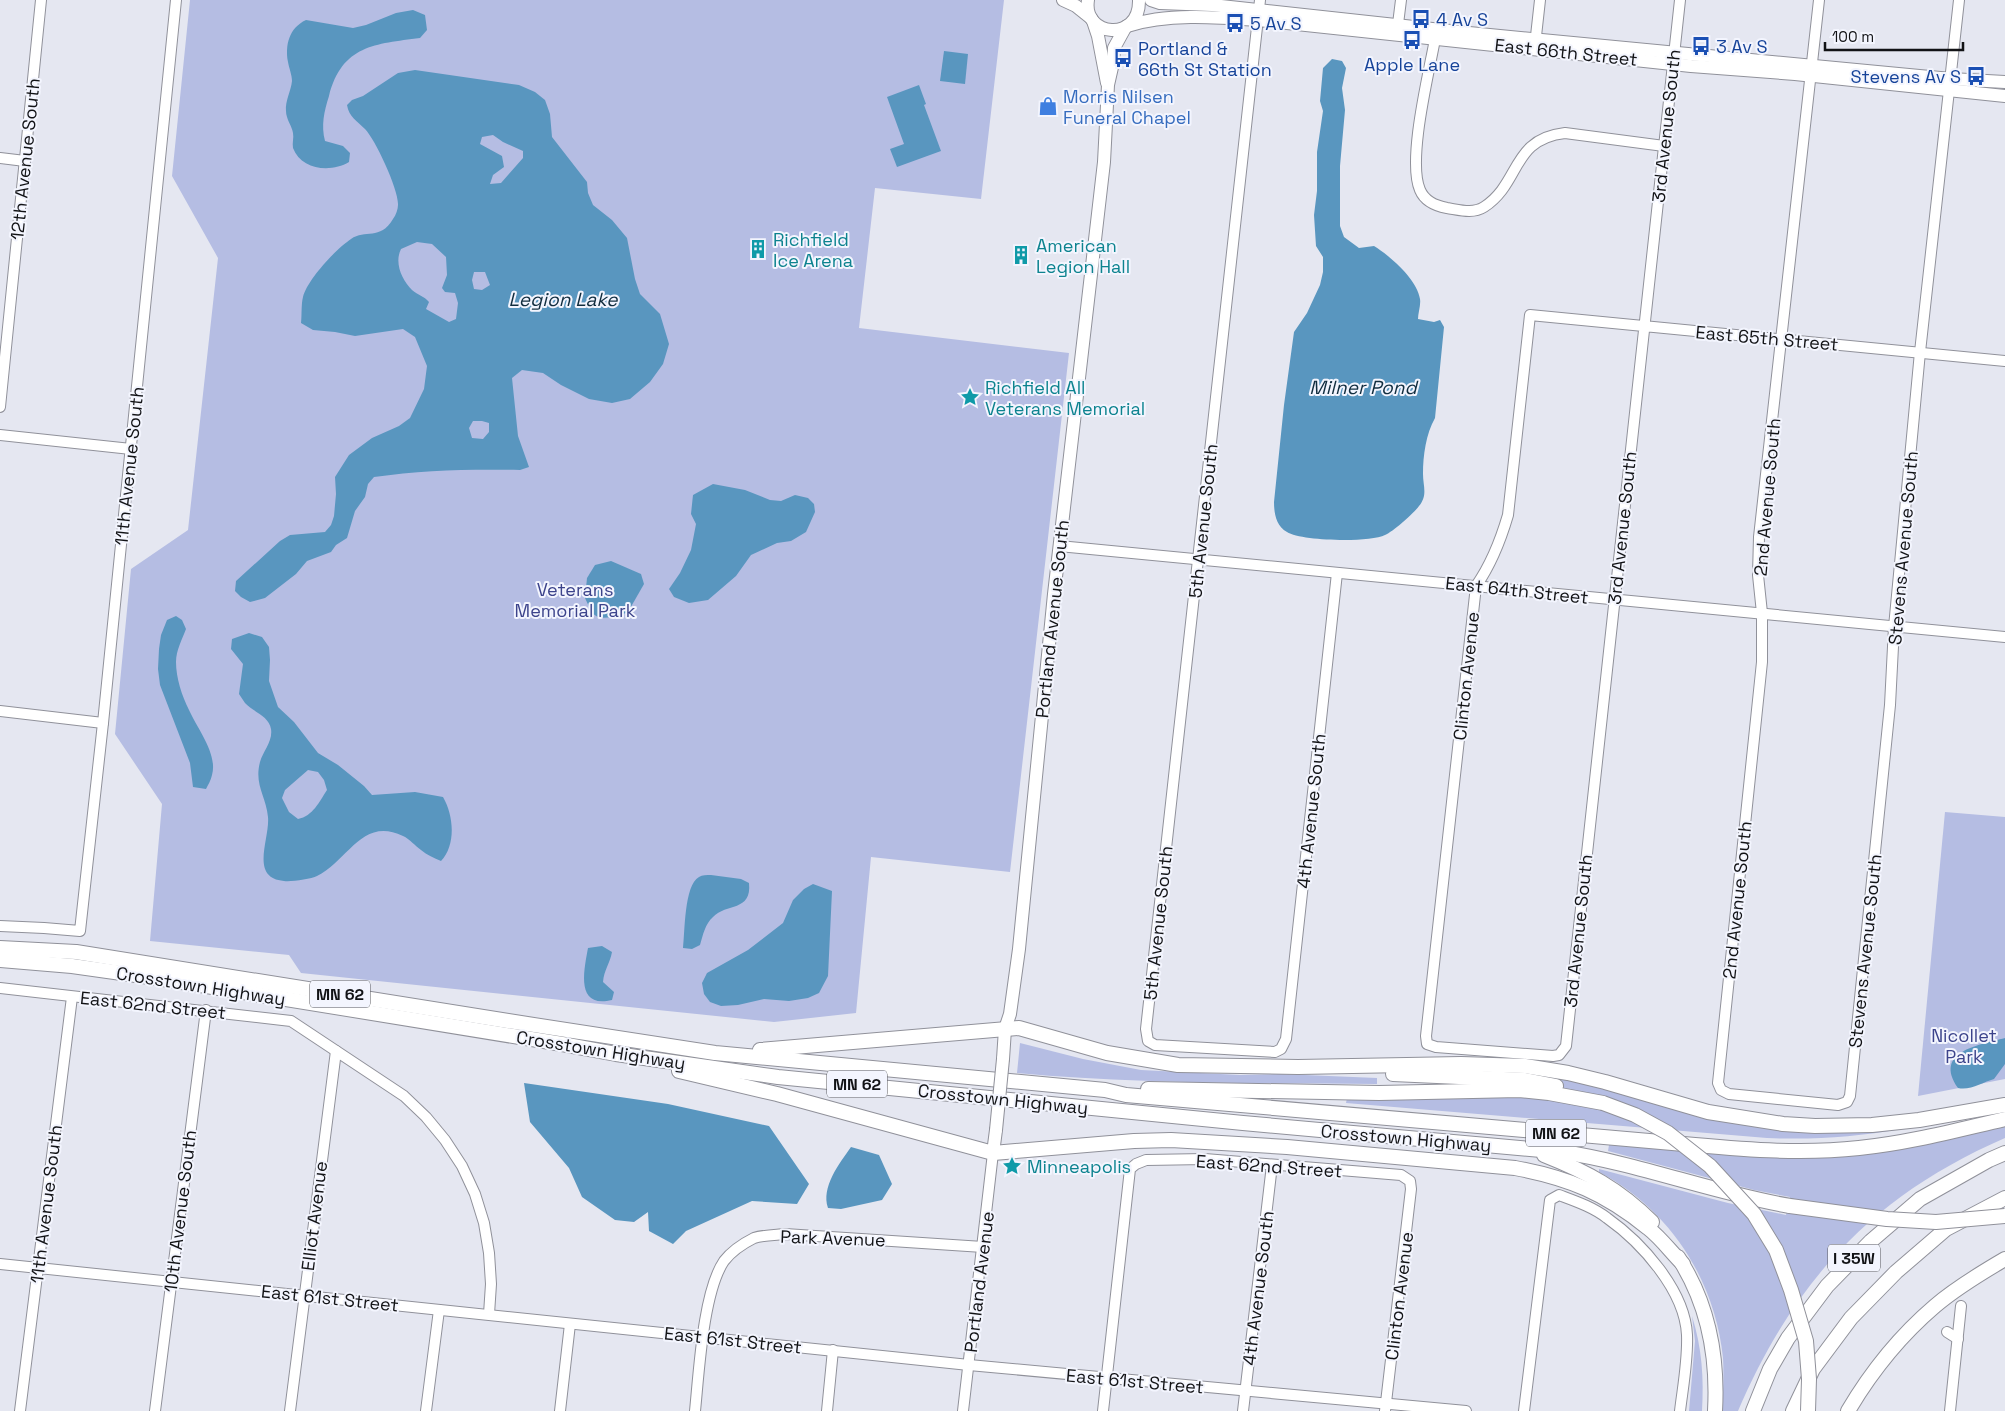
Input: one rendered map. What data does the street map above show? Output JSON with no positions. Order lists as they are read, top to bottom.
{
  "streets": {
    "highway": ["Crosstown Highway", "MN 62", "I 35W"],
    "main road": ["East 66th Street", "Portland Avenue South"],
    "street": [
      "3rd Avenue South",
      "12th Avenue South",
      "East 65th Street",
      "11th Avenue South",
      "2nd Avenue South",
      "5th Avenue South",
      "Stevens Avenue South",
      "East 64th Street",
      "Clinton Avenue",
      "4th Avenue South",
      "East 62nd Street",
      "10th Avenue South",
      "Elliot Avenue",
      "Park Avenue",
      "Portland Avenue",
      "East 61st Street"
    ]
  },
  "crossings": [
    ["East 66th Street", "3rd Avenue South"],
    ["East 66th Street", "2nd Avenue South"],
    ["East 66th Street", "5th Avenue South"],
    ["East 66th Street", "Stevens Avenue South"],
    ["East 66th Street", "Portland Avenue South"],
    ["3rd Avenue South", "East 65th Street"],
    ["3rd Avenue South", "East 64th Street"],
    ["3rd Avenue South", "Clinton Avenue"],
    ["East 65th Street", "2nd Avenue South"],
    ["East 65th Street", "Stevens Avenue South"],
    ["East 65th Street", "Clinton Avenue"],
    ["11th Avenue South", "East 62nd Street"],
    ["11th Avenue South", "East 61st Street"],
    ["2nd Avenue South", "Stevens Avenue South"],
    ["2nd Avenue South", "East 64th Street"],
    ["5th Avenue South", "East 64th Street"],
    ["5th Avenue South", "4th Avenue South"],
    ["Stevens Avenue South", "East 64th Street"],
    ["East 64th Street", "Portland Avenue South"],
    ["East 64th Street", "Clinton Avenue"],
    ["East 64th Street", "4th Avenue South"],
    ["Portland Avenue South", "Portland Avenue"],
    ["Clinton Avenue", "East 62nd Street"],
    ["Clinton Avenue", "East 61st Street"],
    ["4th Avenue South", "East 62nd Street"],
    ["4th Avenue South", "East 61st Street"],
    ["East 62nd Street", "10th Avenue South"],
    ["East 62nd Street", "Elliot Avenue"],
    ["East 62nd Street", "East 61st Street"],
    ["10th Avenue South", "East 61st Street"],
    ["Elliot Avenue", "East 61st Street"],
    ["Park Avenue", "Portland Avenue"],
    ["Park Avenue", "East 61st Street"],
    ["Portland Avenue", "East 61st Street"]
  ],
  "water": ["Legion Lake", "Milner Pond"],
  "parks": ["Veterans Memorial Park", "Nicollet Park"],
  "places": {
    "bus stop": [
      "4 Av S",
      "5 Av S",
      "Apple Lane",
      "3 Av S",
      "Portland & 66th St Station",
      "Stevens Av S"
    ],
    "shop": ["Morris Nilsen Funeral Chapel"],
    "building": ["Richfield Ice Arena", "American Legion Hall"],
    "place": ["Richfield All Veterans Memorial", "Minneapolis"]
  },
  "scale_bar": "100 m"
}
